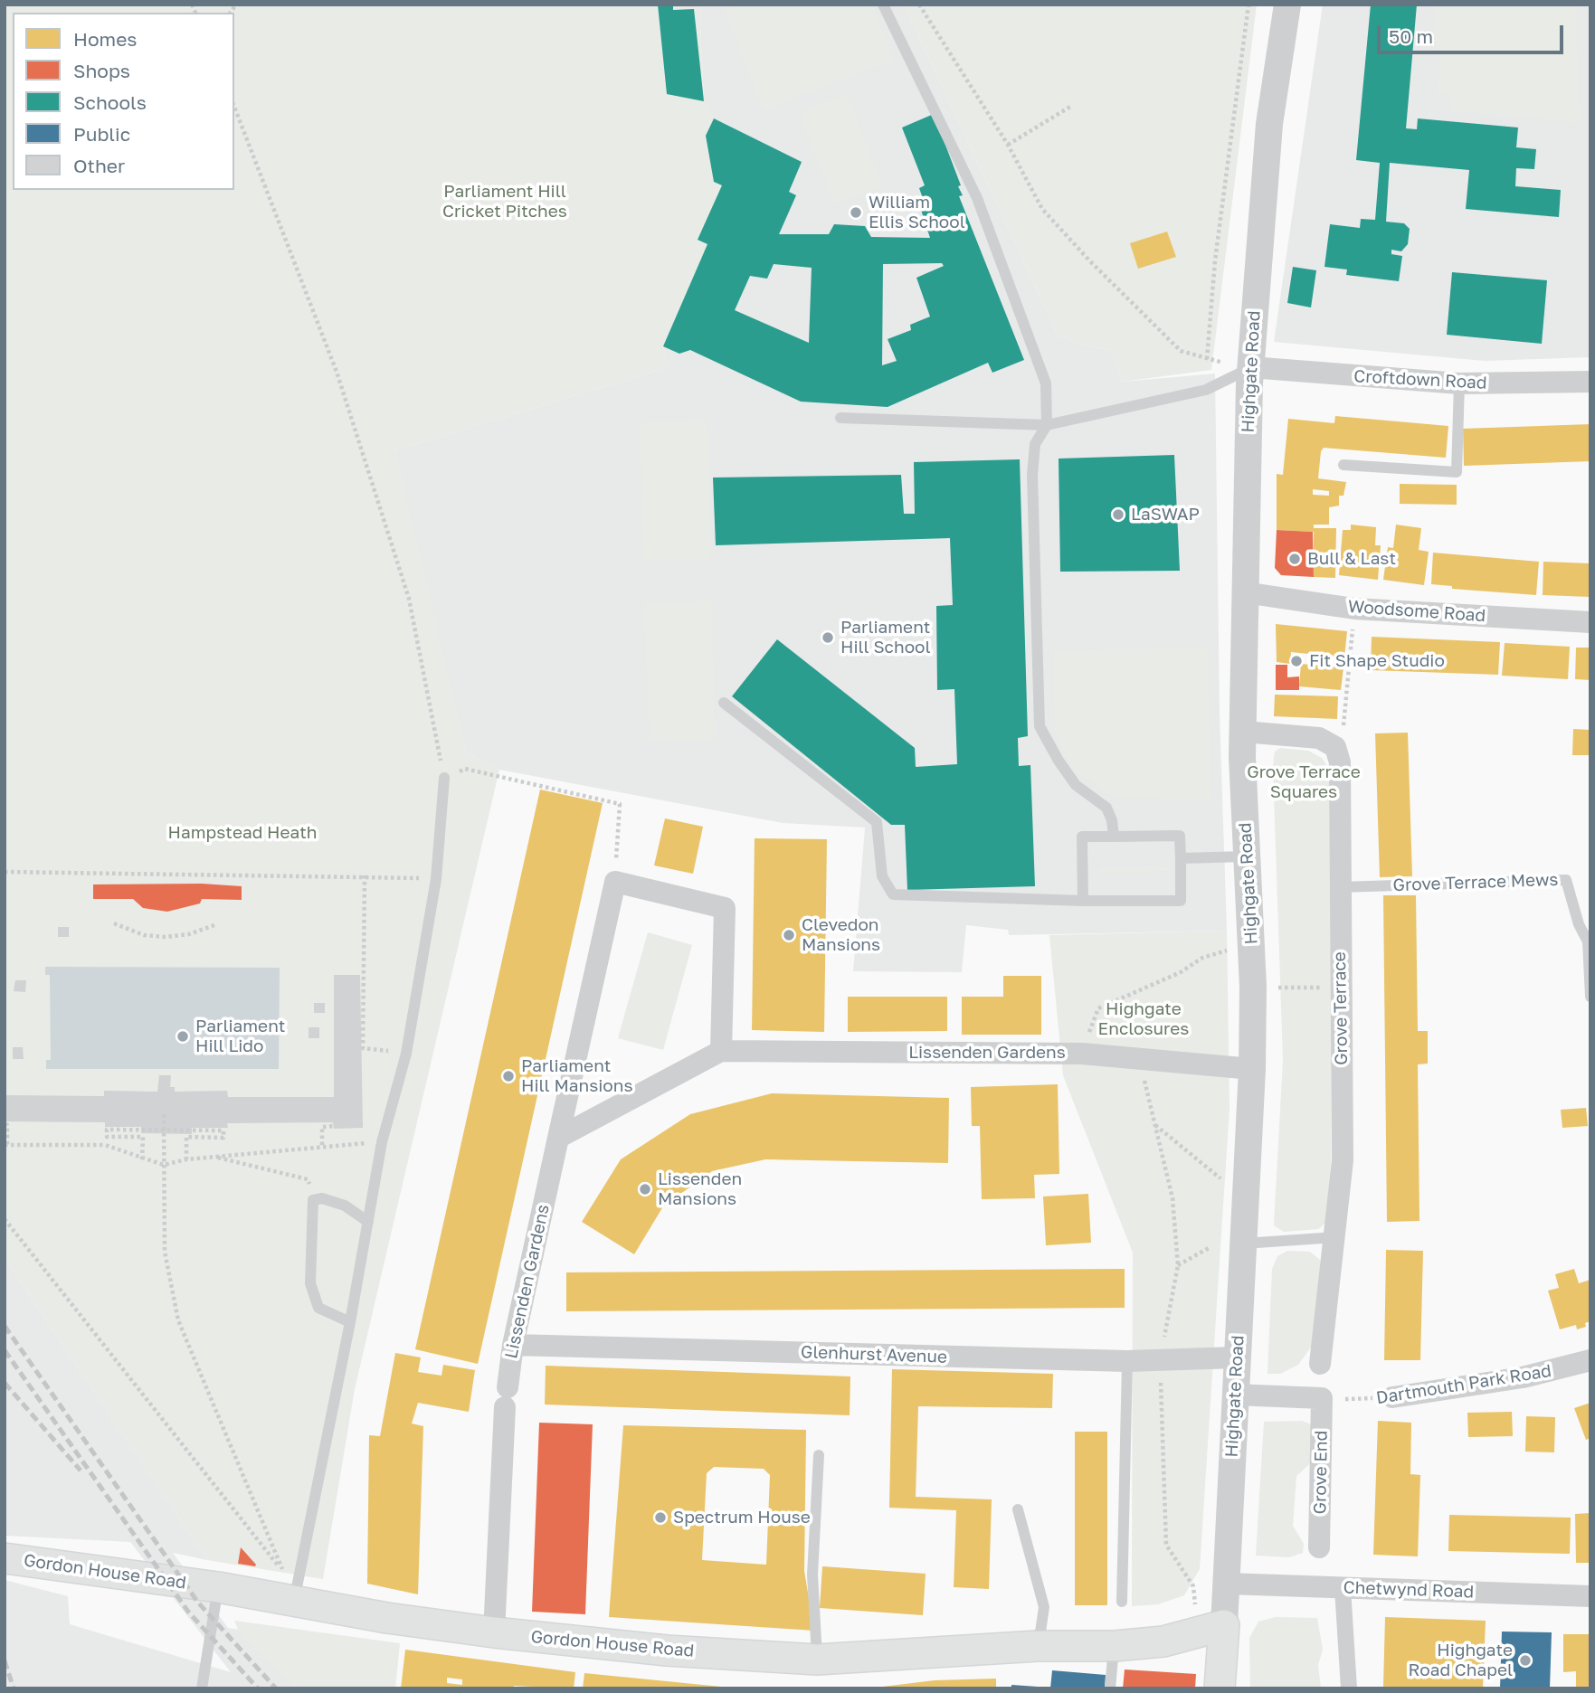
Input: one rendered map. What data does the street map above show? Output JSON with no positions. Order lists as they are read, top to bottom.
{
  "streets": {
    "main road": ["Highgate Road", "Gordon House Road"],
    "street": [
      "Croftdown Road",
      "Woodsome Road",
      "Grove Terrace",
      "Lissenden Gardens",
      "Glenhurst Avenue",
      "Dartmouth Park Road",
      "Grove End",
      "Chetwynd Road"
    ],
    "lane": ["Grove Terrace Mews"]
  },
  "crossings": [
    ["Highgate Road", "Croftdown Road"],
    ["Highgate Road", "Woodsome Road"],
    ["Highgate Road", "Lissenden Gardens"],
    ["Highgate Road", "Glenhurst Avenue"],
    ["Highgate Road", "Gordon House Road"],
    ["Highgate Road", "Chetwynd Road"],
    ["Grove Terrace Mews", "Grove Terrace"],
    ["Lissenden Gardens", "Glenhurst Avenue"],
    ["Lissenden Gardens", "Gordon House Road"],
    ["Dartmouth Park Road", "Grove End"]
  ],
  "parks": [
    "Parliament Hill Cricket Pitches",
    "Grove Terrace Squares",
    "Hampstead Heath",
    "Highgate Enclosures"
  ],
  "places": [
    "William Ellis School",
    "LaSWAP",
    "Bull & Last",
    "Parliament Hill School",
    "Fit Shape Studio",
    "Clevedon Mansions",
    "Parliament Hill Lido",
    "Parliament Hill Mansions",
    "Lissenden Mansions",
    "Spectrum House",
    "Highgate Road Chapel"
  ],
  "legend": [
    "Homes",
    "Shops",
    "Schools",
    "Public",
    "Other"
  ],
  "scale_bar": "50 m"
}
